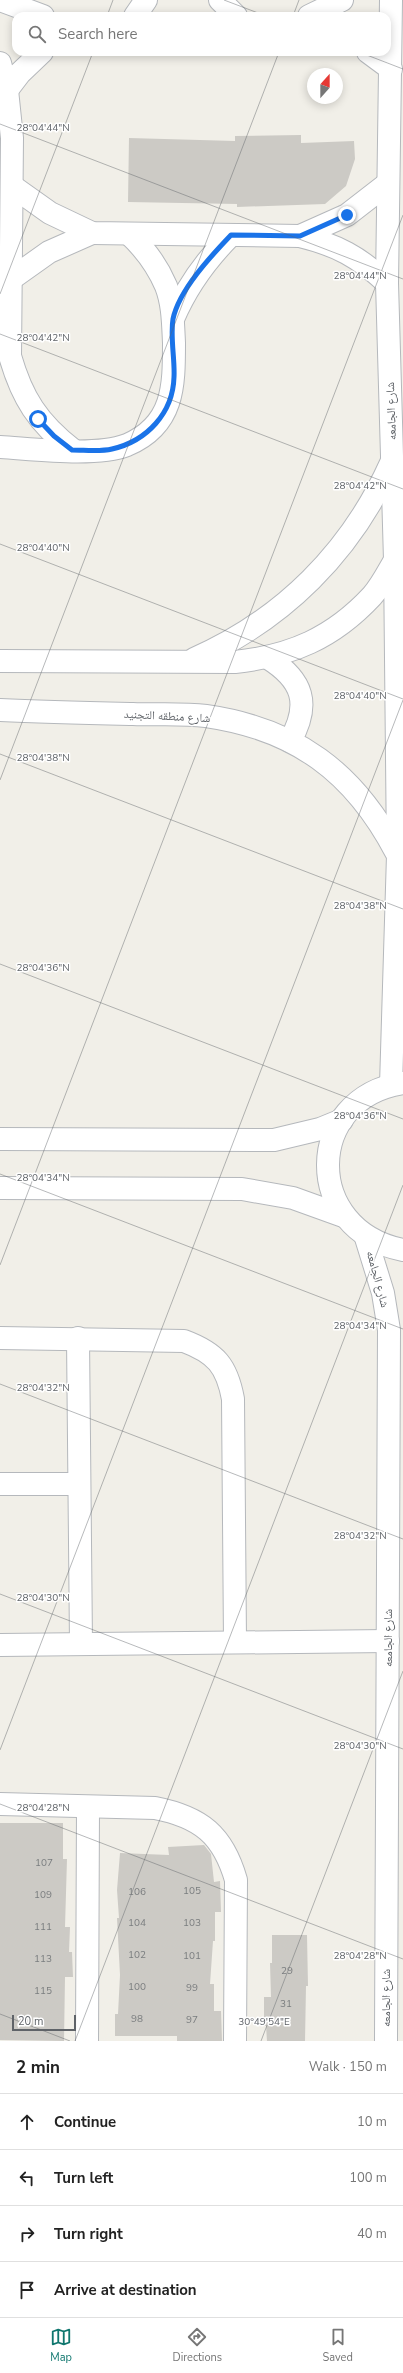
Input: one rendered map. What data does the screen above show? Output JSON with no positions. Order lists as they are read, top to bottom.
{
  "streets": {
    "street": ["شارع الجامعه", "شارع منطقه التجنيد"]
  },
  "crossings": [
    ["شارع الجامعه", "شارع منطقه التجنيد"]
  ],
  "house_numbers": [
    "107",
    "105",
    "106",
    "109",
    "104",
    "103",
    "111",
    "102",
    "101",
    "113",
    "29",
    "100",
    "99",
    "115",
    "31",
    "98",
    "97"
  ],
  "scale_bar": "20 m",
  "north": "top",
  "page": {
    "search": "Search here",
    "scale": "20 m",
    "heading": ["2 min", "Walk · 150 m"],
    "list": [
      ["Continue", "10 m"],
      ["Turn left", "100 m"],
      ["Turn right", "40 m"],
      "Arrive at destination"
    ],
    "nav": ["Map", "Directions", "Saved"]
  },
  "coordinates": [
    "28°04'44\"N",
    "28°04'42\"N",
    "28°04'40\"N",
    "28°04'38\"N",
    "28°04'36\"N",
    "28°04'34\"N",
    "28°04'32\"N",
    "28°04'30\"N",
    "28°04'28\"N",
    "30°49'54\"E"
  ]
}
